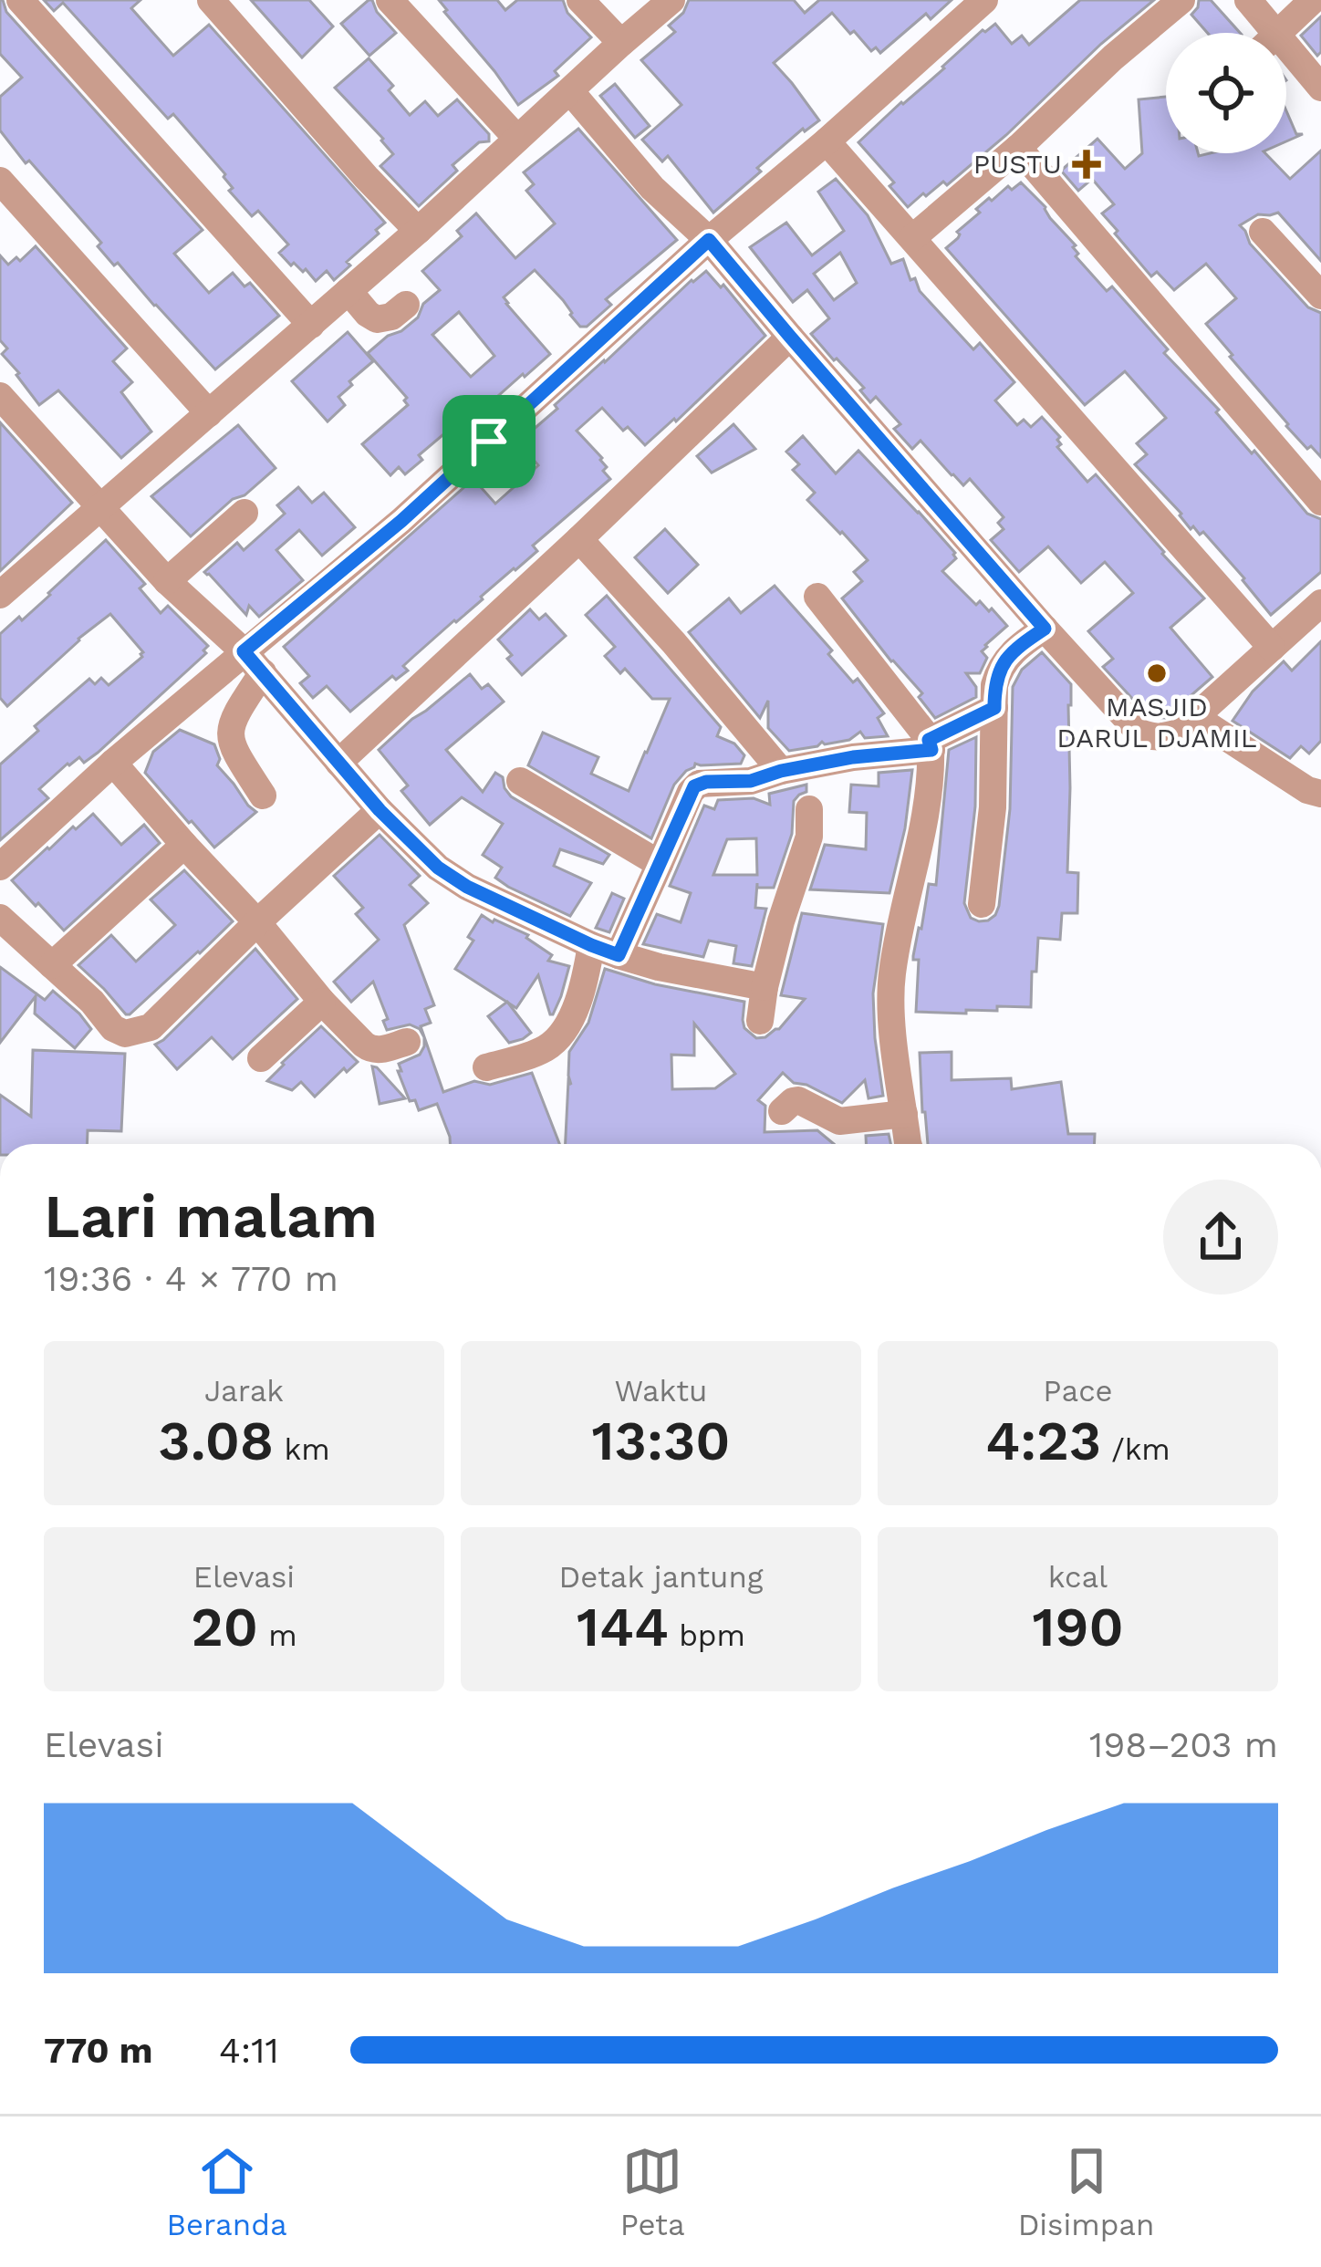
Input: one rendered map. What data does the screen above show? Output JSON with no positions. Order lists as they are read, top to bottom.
{
  "places": {
    "health": ["PUSTU"],
    "other": ["MASJID DARUL DJAMIL"]
  },
  "page": {
    "heading": ["Lari malam", "19:36 · 4 × 770 m"],
    "stats": [
      ["Jarak", "3.08 km"],
      ["Waktu", "13:30"],
      ["Pace", "4:23 /km"],
      ["Elevasi", "20 m"],
      ["Detak jantung", "144 bpm"],
      ["kcal", "190"]
    ],
    "chart": ["Elevasi", "198–203 m"],
    "list": [
      {
        "name": "770 m",
        "note": "4:11"
      }
    ],
    "tabs": ["Beranda", "Peta", "Disimpan"]
  }
}
